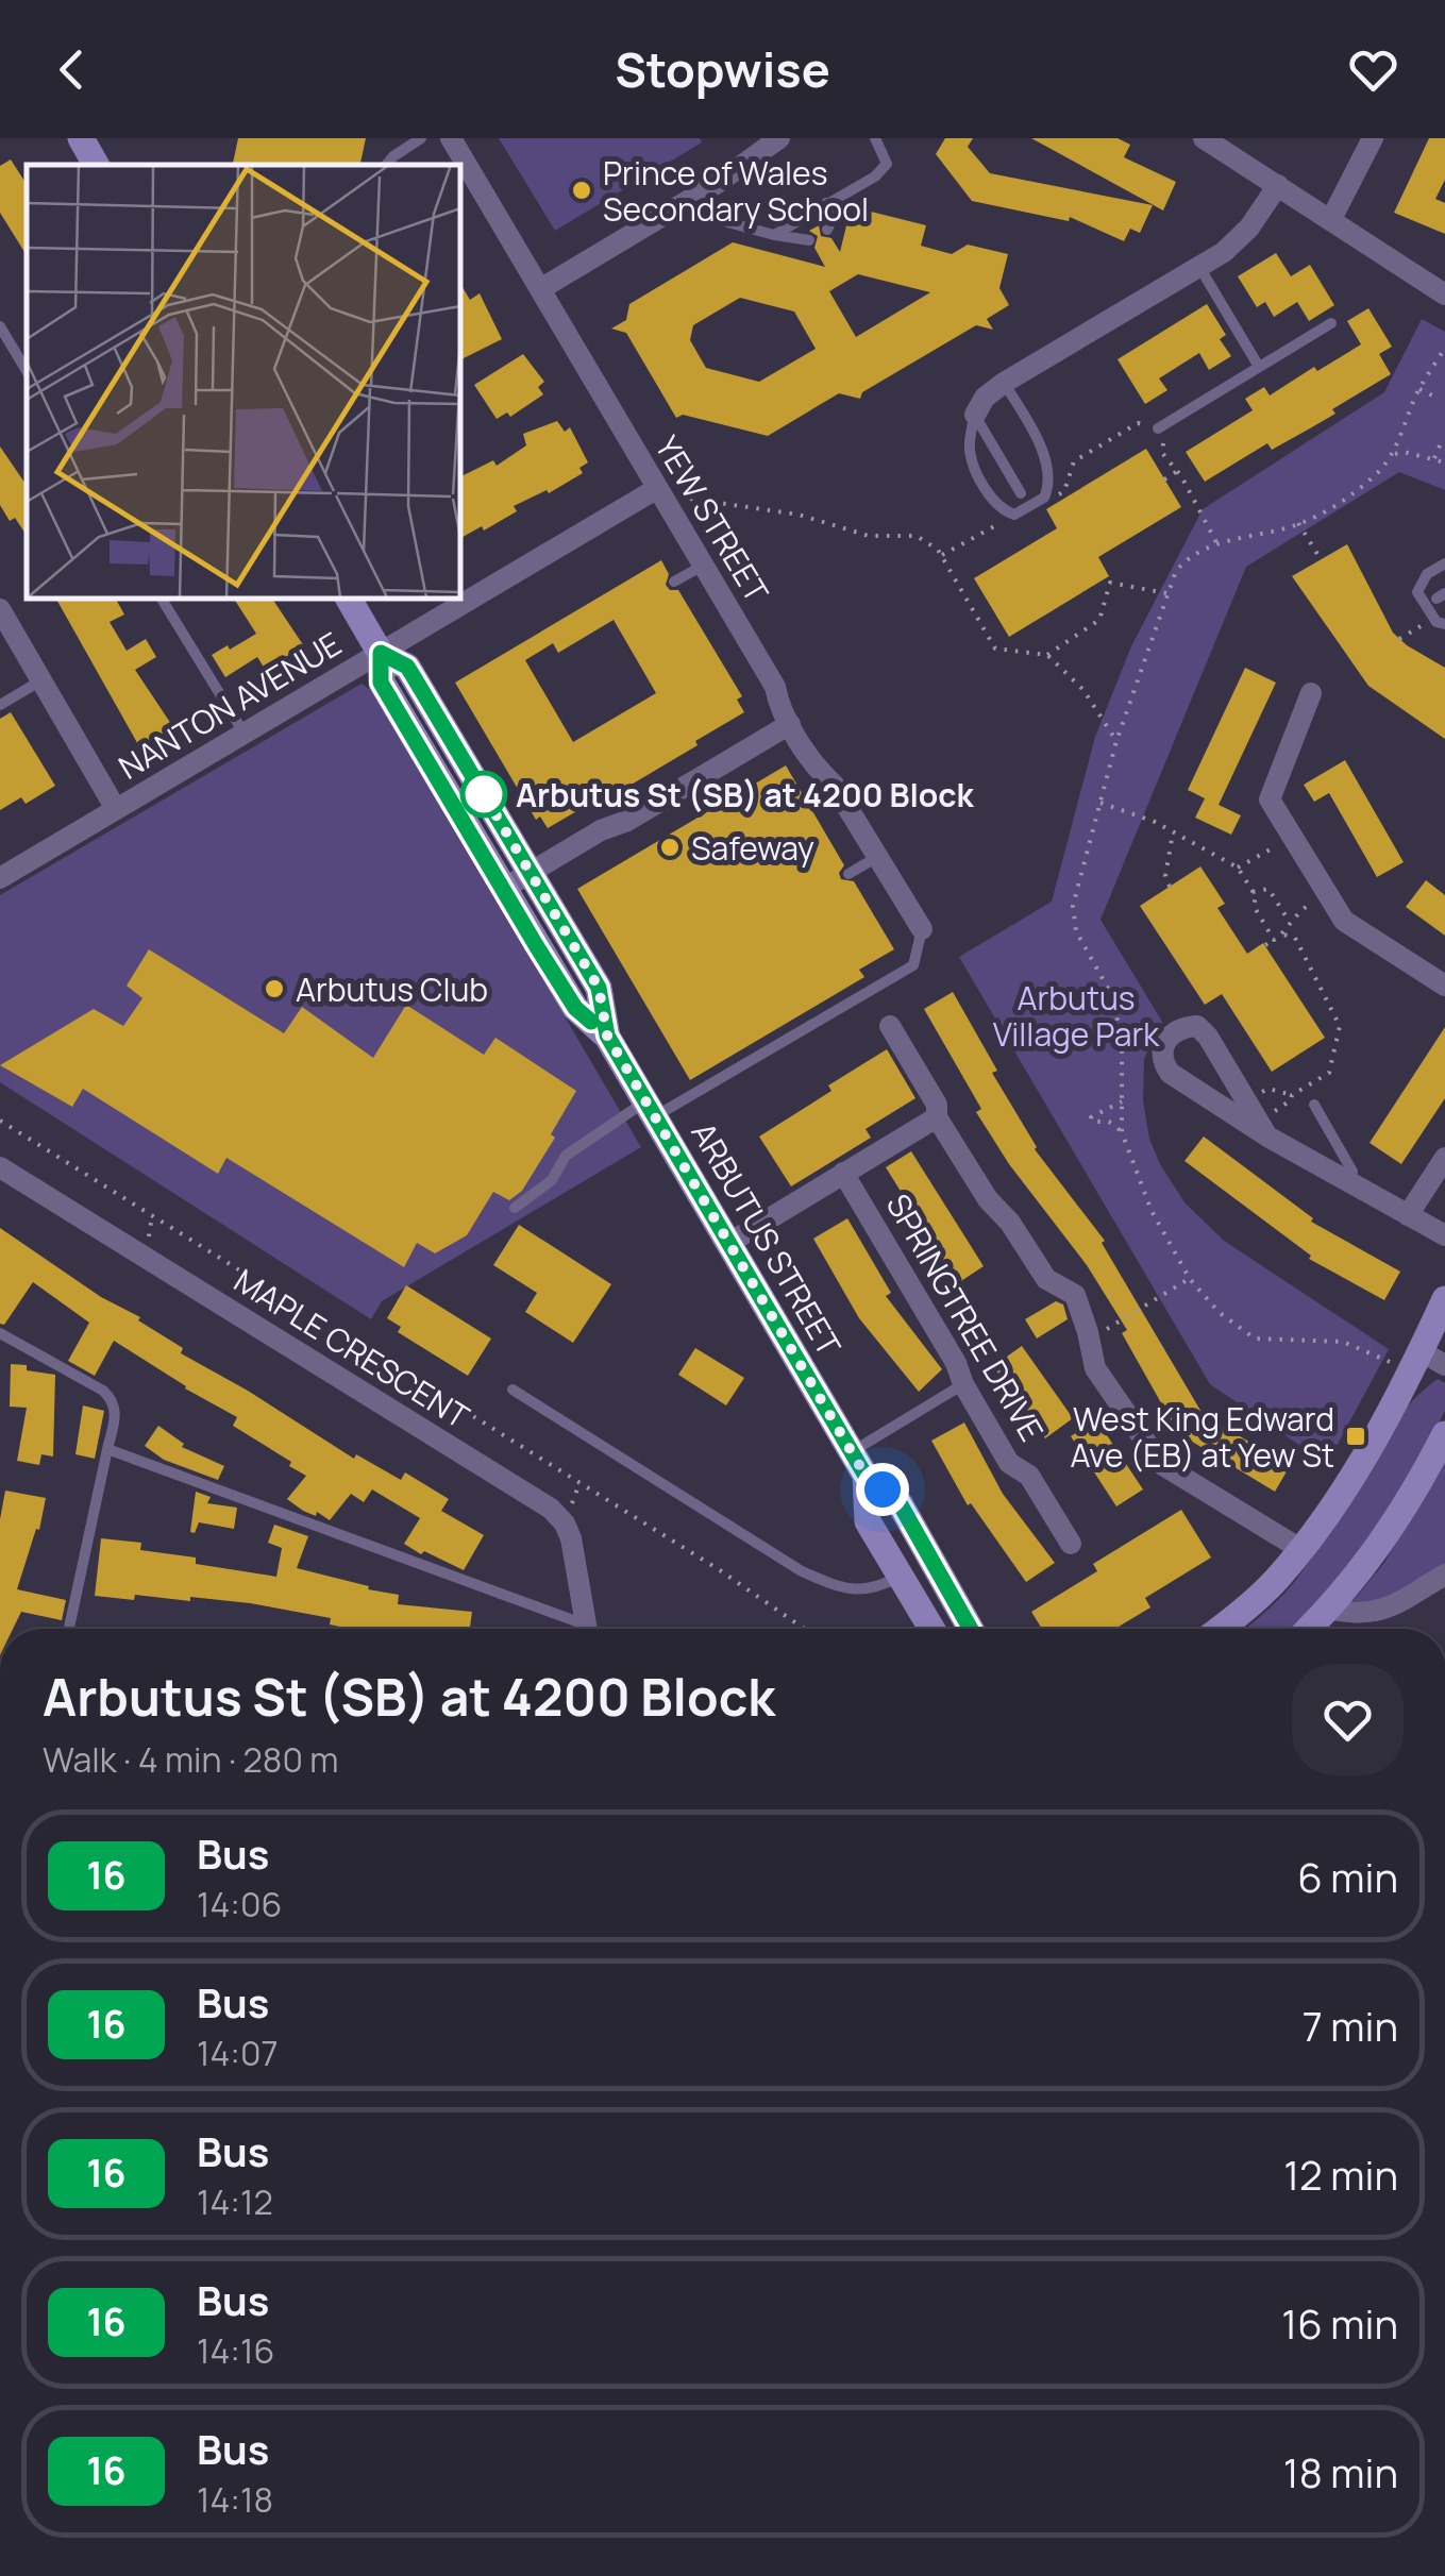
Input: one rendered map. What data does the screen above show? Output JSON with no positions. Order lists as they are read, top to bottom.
{
  "streets": {
    "main road": ["ARBUTUS STREET"],
    "street": [
      "YEW STREET",
      "NANTON AVENUE",
      "SPRINGTREE DRIVE",
      "MAPLE CRESCENT"
    ]
  },
  "crossings": [
    ["YEW STREET", "NANTON AVENUE"],
    ["NANTON AVENUE", "ARBUTUS STREET"]
  ],
  "parks": ["Arbutus Village Park"],
  "places": {
    "other": [
      "Prince of Wales Secondary School",
      "Arbutus St (SB) at 4200 Block",
      "Safeway",
      "Arbutus Club"
    ],
    "transit": ["West King Edward Ave (EB) at Yew St"]
  },
  "lines": ["bus line 16"],
  "page": {
    "header": "Stopwise",
    "heading": ["Arbutus St (SB) at 4200 Block", "Walk · 4 min · 280 m"],
    "list": [
      {
        "mark": "16",
        "name": "Bus",
        "note": "14:06",
        "value": "6 min"
      },
      {
        "mark": "16",
        "name": "Bus",
        "note": "14:07",
        "value": "7 min"
      },
      {
        "mark": "16",
        "name": "Bus",
        "note": "14:12",
        "value": "12 min"
      },
      {
        "mark": "16",
        "name": "Bus",
        "note": "14:16",
        "value": "16 min"
      },
      {
        "mark": "16",
        "name": "Bus",
        "note": "14:18",
        "value": "18 min"
      }
    ]
  }
}
